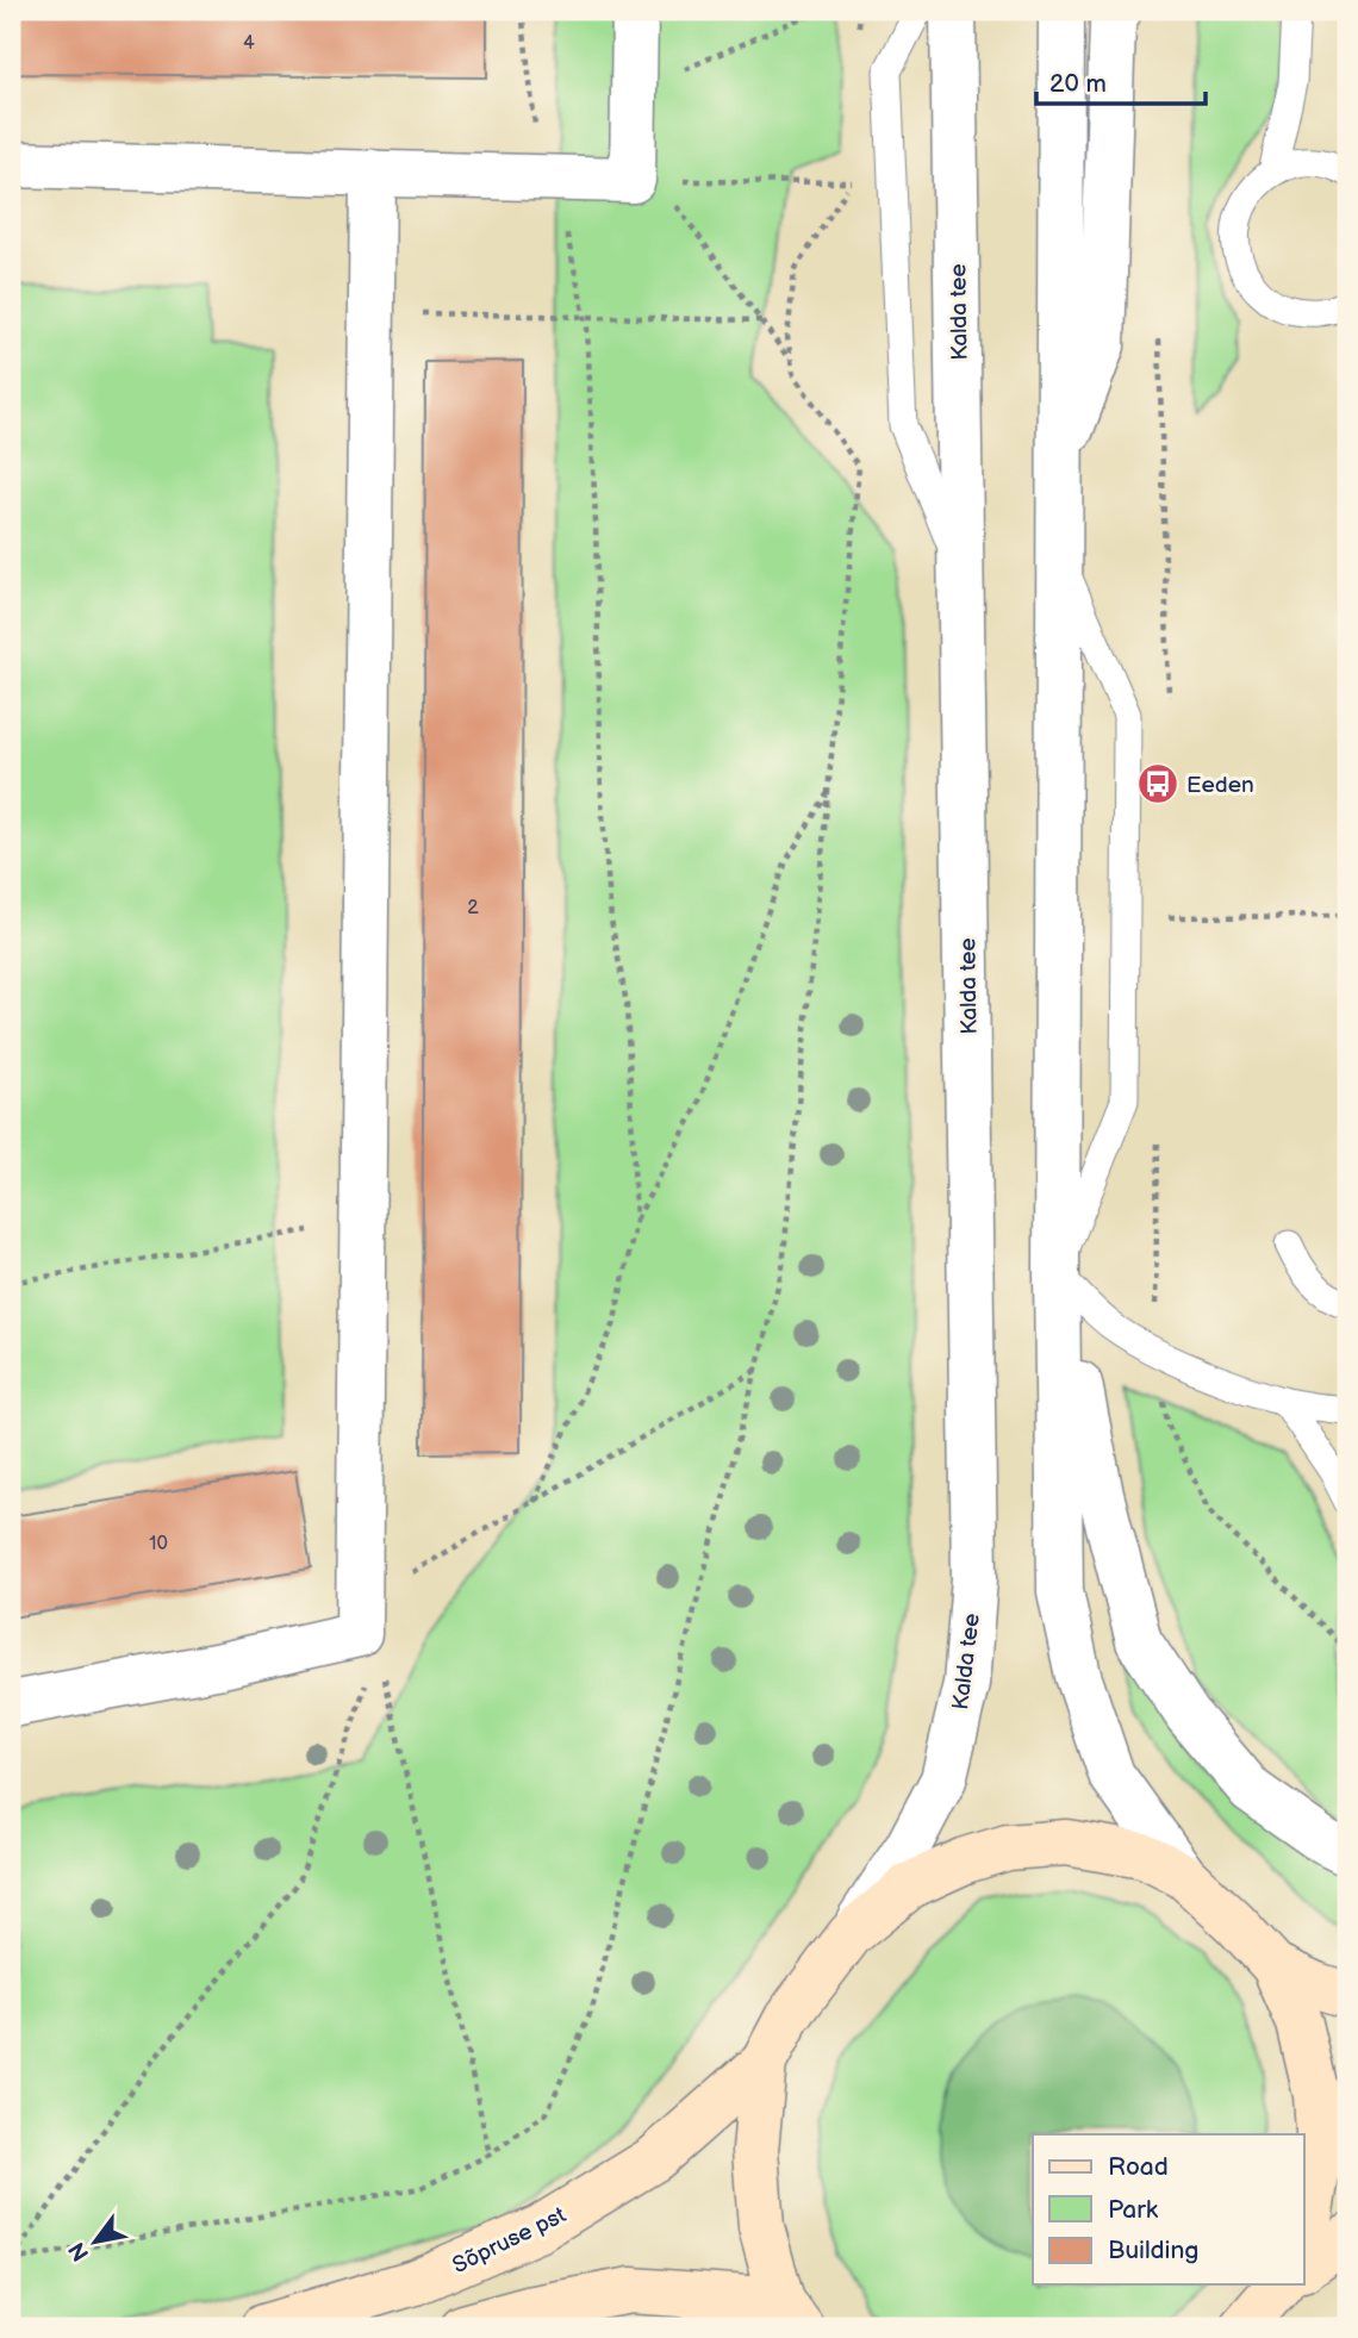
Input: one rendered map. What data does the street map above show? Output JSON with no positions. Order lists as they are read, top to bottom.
{
  "streets": {
    "main road": ["Sõpruse pst"],
    "street": ["Kalda tee"]
  },
  "places": {
    "bus stop": ["Eeden"]
  },
  "house_numbers": ["4", "2", "10"],
  "legend": ["Road", "Park", "Building"],
  "scale_bar": "20 m",
  "north": "bottom left"
}
